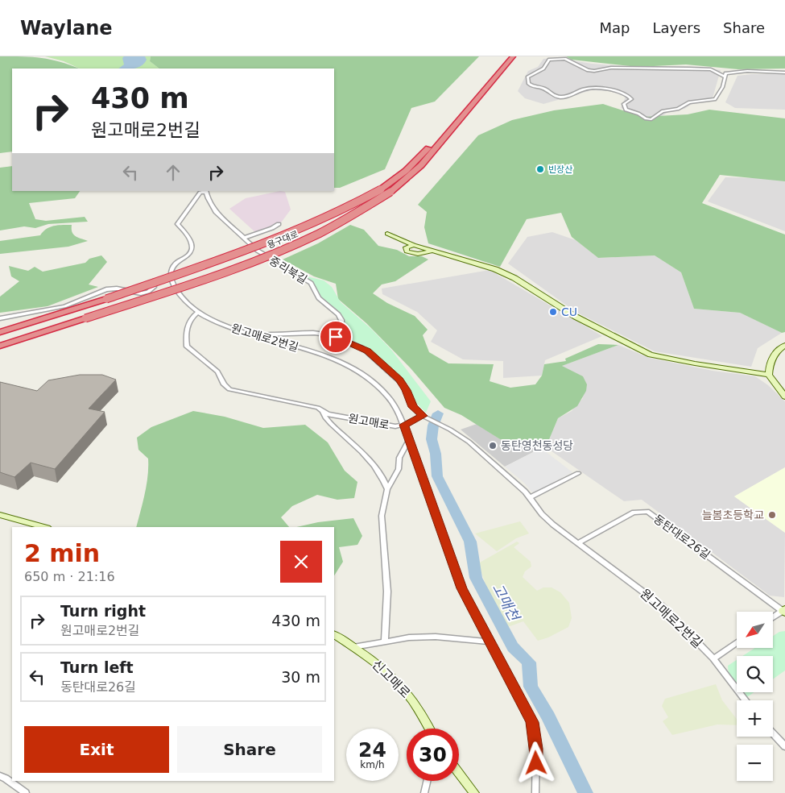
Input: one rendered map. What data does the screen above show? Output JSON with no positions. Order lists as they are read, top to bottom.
{
  "streets": {
    "highway": ["용구대로"],
    "street": [
      "중리북길",
      "원고매로2번길",
      "원고매로",
      "동탄대로26길",
      "신고매로"
    ]
  },
  "crossings": [
    ["원고매로2번길", "원고매로"],
    ["원고매로2번길", "동탄대로26길"]
  ],
  "water": ["고매천"],
  "places": [
    "빈장산",
    "CU",
    "동탄영천동성당",
    "늘봄초등학교"
  ],
  "north": "bottom left",
  "page": {
    "header": "Waylane",
    "nav": ["Map", "Layers", "Share"],
    "turn": ["430 m", "원고매로2번길"],
    "heading": ["2 min", "650 m · 21:16"],
    "list": [
      {
        "name": "Turn right",
        "note": "원고매로2번길",
        "value": "430 m"
      },
      {
        "name": "Turn left",
        "note": "동탄대로26길",
        "value": "30 m"
      }
    ],
    "map_buttons": ["+", "−"],
    "buttons": ["Exit", "Share"],
    "speed": "24 km/h",
    "limit": "30"
  }
}
